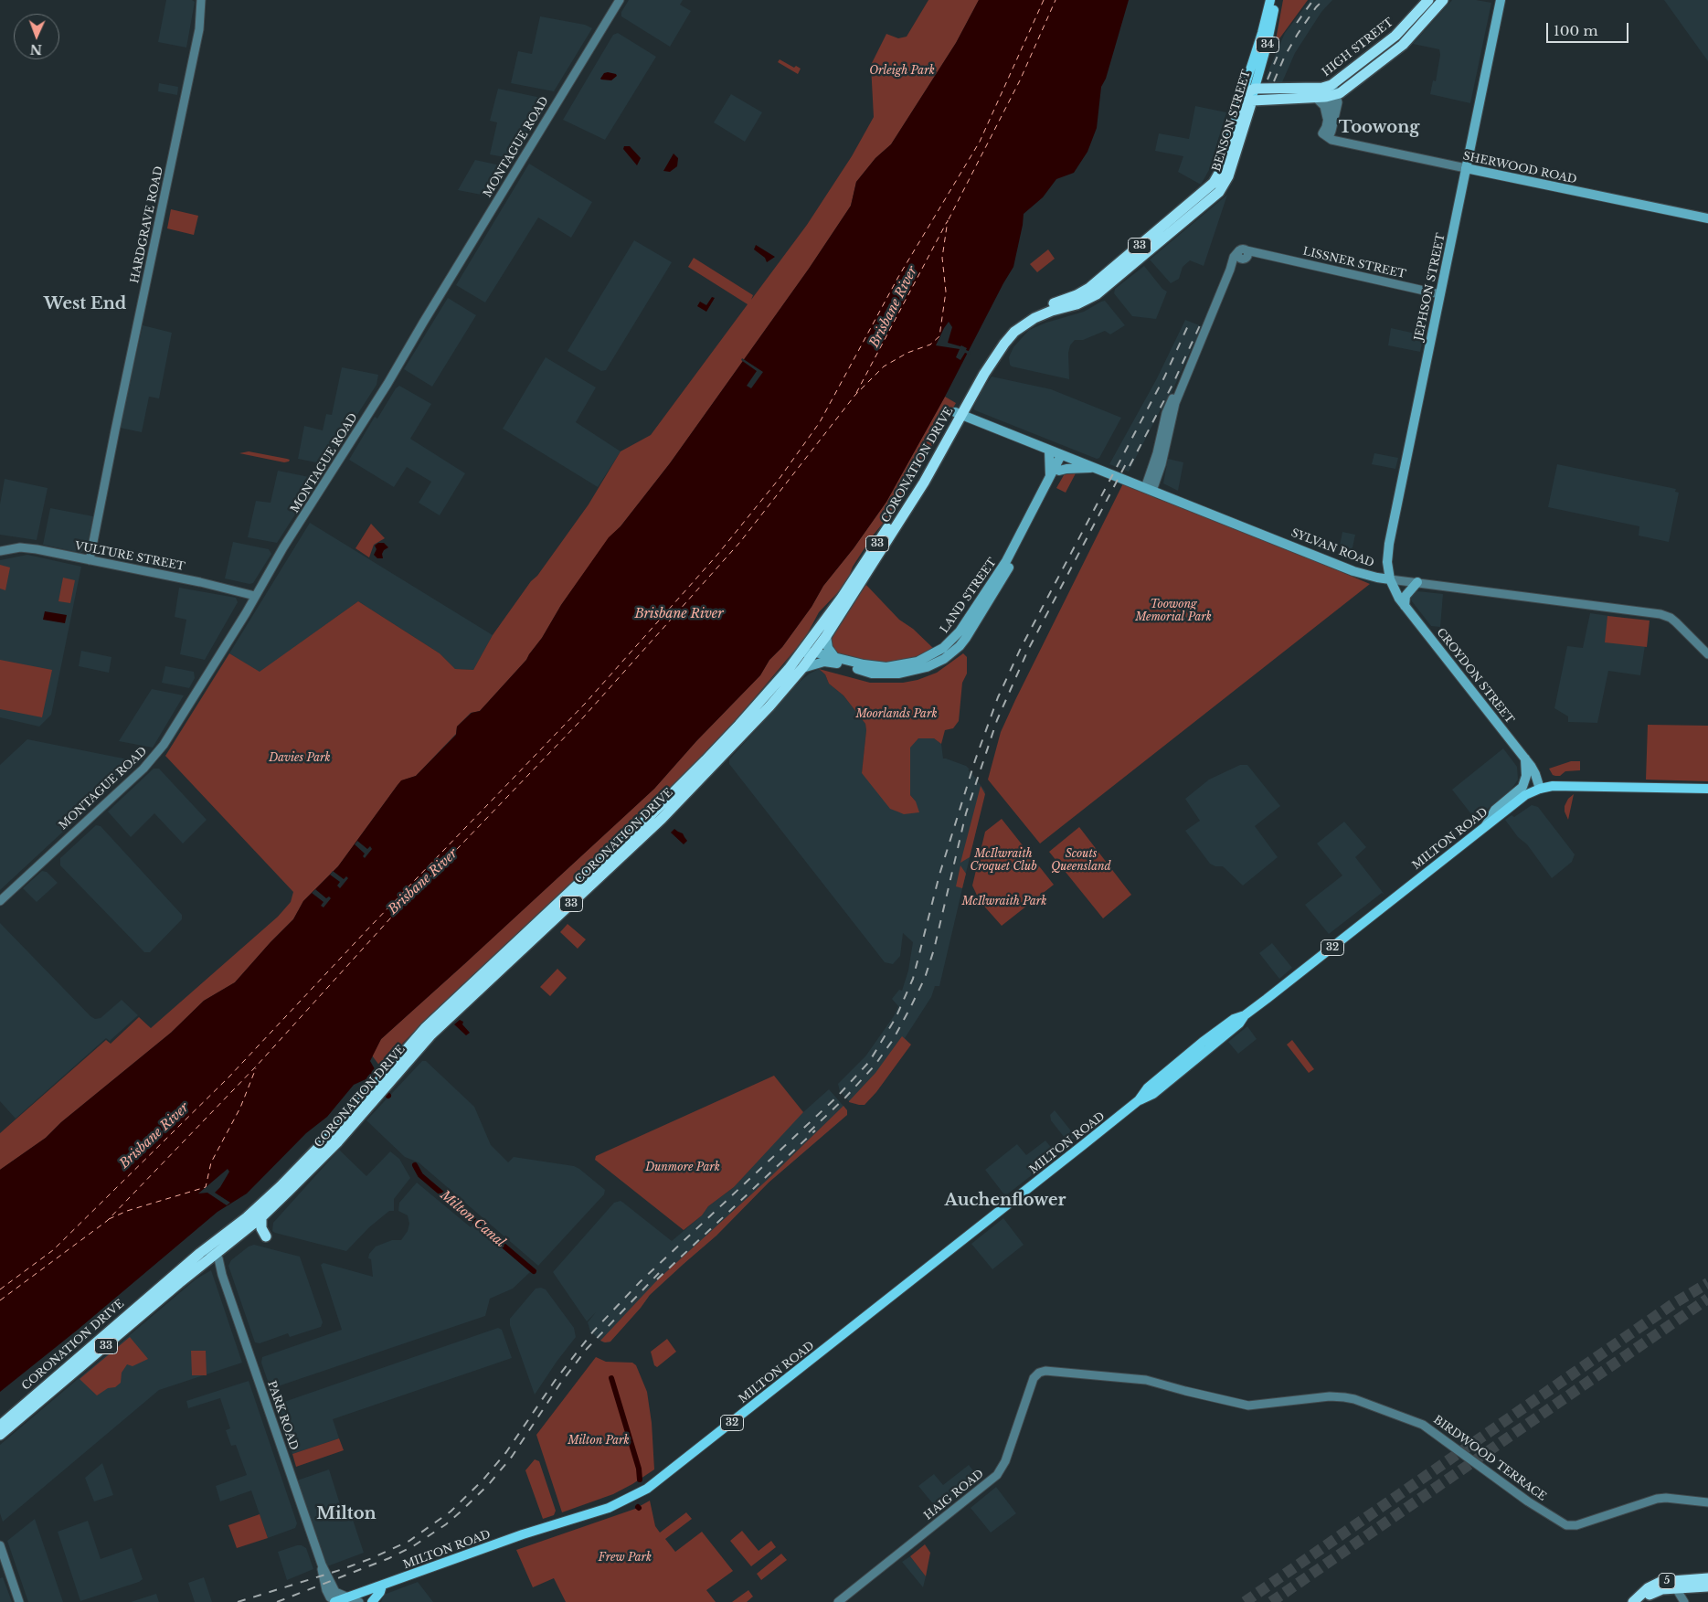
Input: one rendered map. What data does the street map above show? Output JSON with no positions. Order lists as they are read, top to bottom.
{
  "streets": {
    "highway": [
      "HIGH STREET",
      "BENSON STREET",
      "33",
      "CORONATION DRIVE",
      "5"
    ],
    "main road": [
      "34",
      "SHERWOOD ROAD",
      "JEPHSON STREET",
      "SYLVAN ROAD",
      "LAND STREET",
      "CROYDON STREET",
      "MILTON ROAD",
      "32"
    ],
    "street": [
      "MONTAGUE ROAD",
      "HARDGRAVE ROAD",
      "LISSNER STREET",
      "VULTURE STREET",
      "PARK ROAD",
      "BIRDWOOD TERRACE",
      "HAIG ROAD"
    ]
  },
  "crossings": [
    ["HIGH STREET", "BENSON STREET"],
    ["BENSON STREET", "CORONATION DRIVE"],
    ["MONTAGUE ROAD", "VULTURE STREET"],
    ["SHERWOOD ROAD", "JEPHSON STREET"],
    ["HARDGRAVE ROAD", "VULTURE STREET"],
    ["LISSNER STREET", "JEPHSON STREET"],
    ["LISSNER STREET", "SYLVAN ROAD"],
    ["JEPHSON STREET", "SYLVAN ROAD"],
    ["JEPHSON STREET", "CROYDON STREET"],
    ["CORONATION DRIVE", "SYLVAN ROAD"],
    ["CORONATION DRIVE", "LAND STREET"],
    ["CORONATION DRIVE", "PARK ROAD"],
    ["SYLVAN ROAD", "LAND STREET"],
    ["SYLVAN ROAD", "CROYDON STREET"],
    ["CROYDON STREET", "MILTON ROAD"],
    ["MILTON ROAD", "PARK ROAD"],
    ["BIRDWOOD TERRACE", "HAIG ROAD"]
  ],
  "districts": [
    "Toowong",
    "West End",
    "Auchenflower",
    "Milton"
  ],
  "water": ["Brisbane River", "Milton Canal"],
  "parks": [
    "Orleigh Park",
    "Toowong Memorial Park",
    "Moorlands Park",
    "Davies Park",
    "McIlwraith Croquet Club",
    "Scouts Queensland",
    "McIlwraith Park",
    "Dunmore Park",
    "Milton Park",
    "Frew Park"
  ],
  "scale_bar": "100 m",
  "north": "bottom"
}
